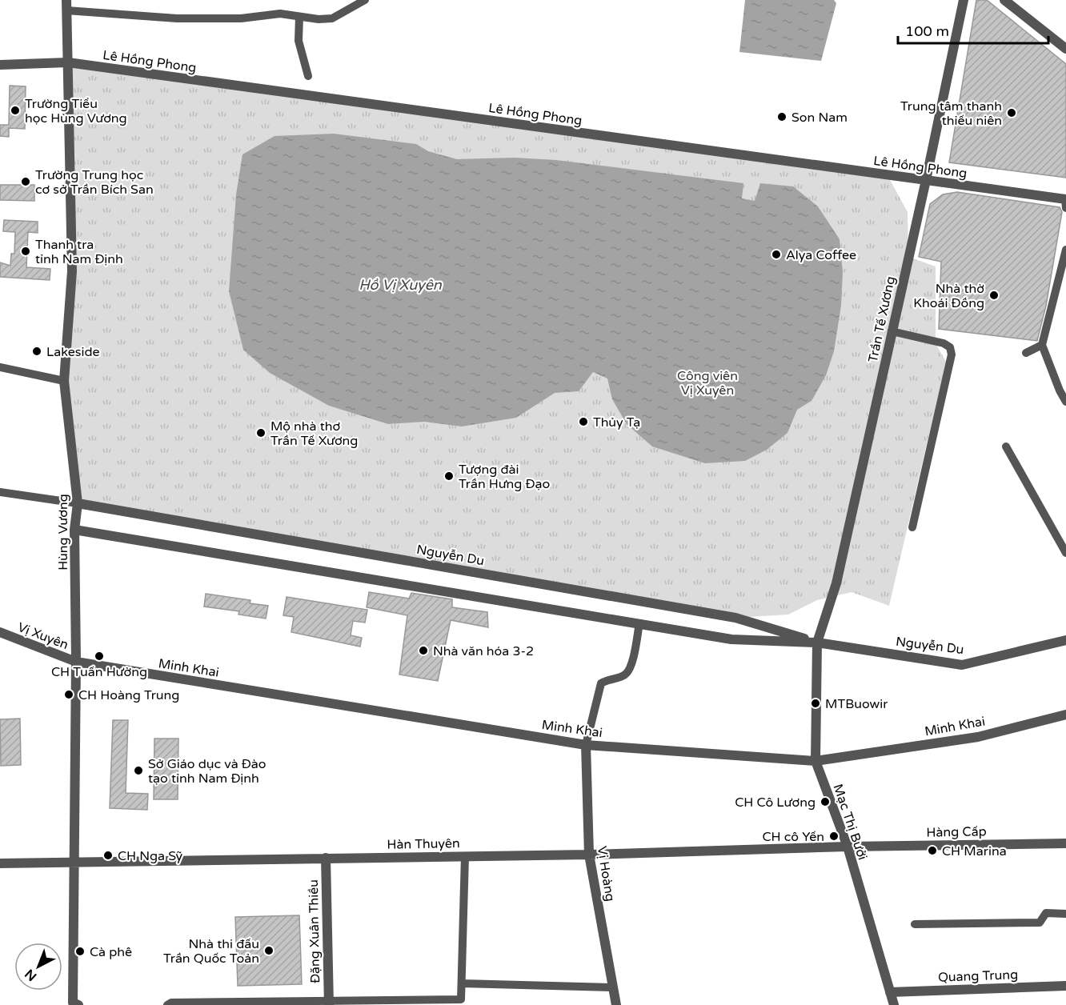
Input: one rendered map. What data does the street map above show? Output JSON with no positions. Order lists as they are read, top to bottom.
{
  "streets": {
    "street": [
      "Lê Hồng Phong",
      "Trần Tế Xương",
      "Hùng Vương",
      "Nguyễn Du",
      "Vị Xuyên",
      "Minh Khai",
      "Mạc Thị Bưởi",
      "Hàng Cấp",
      "Hàn Thuyên",
      "Vị Hoàng",
      "Đặng Xuân Thiều",
      "Quang Trung"
    ]
  },
  "crossings": [
    ["Lê Hồng Phong", "Trần Tế Xương"],
    ["Lê Hồng Phong", "Hùng Vương"],
    ["Trần Tế Xương", "Nguyễn Du"],
    ["Trần Tế Xương", "Mạc Thị Bưởi"],
    ["Hùng Vương", "Nguyễn Du"],
    ["Hùng Vương", "Vị Xuyên"],
    ["Hùng Vương", "Minh Khai"],
    ["Hùng Vương", "Hàn Thuyên"],
    ["Nguyễn Du", "Mạc Thị Bưởi"],
    ["Vị Xuyên", "Minh Khai"],
    ["Minh Khai", "Mạc Thị Bưởi"],
    ["Minh Khai", "Vị Hoàng"],
    ["Mạc Thị Bưởi", "Hàng Cấp"],
    ["Mạc Thị Bưởi", "Hàn Thuyên"],
    ["Mạc Thị Bưởi", "Quang Trung"],
    ["Hàng Cấp", "Hàn Thuyên"],
    ["Hàn Thuyên", "Vị Hoàng"],
    ["Hàn Thuyên", "Đặng Xuân Thiều"]
  ],
  "water": ["Hồ Vị Xuyên"],
  "parks": ["Công viên Vị Xuyên"],
  "places": [
    "Trường Tiểu học Hùng Vương",
    "Trung tâm thanh thiếu niên",
    "Son Nam",
    "Trường Trung học cơ sở Trần Bích San",
    "Thanh tra tỉnh Nam Định",
    "Alya Coffee",
    "Nhà thờ Khoái Đồng",
    "Lakeside",
    "Thủy Tạ",
    "Mộ nhà thơ Trần Tế Xương",
    "Tượng đài Trần Hưng Đạo",
    "Nhà văn hóa 3-2",
    "CH Tuấn Hường",
    "CH Hoàng Trung",
    "MTBuowir",
    "Sở Giáo dục và Đào tạo tỉnh Nam Định",
    "CH Cô Lương",
    "CH cô Yến",
    "CH Marina",
    "CH Nga Sỹ",
    "Nhà thi đấu Trần Quốc Toản",
    "Cà phê"
  ],
  "scale_bar": "100 m",
  "north": "bottom left"
}
